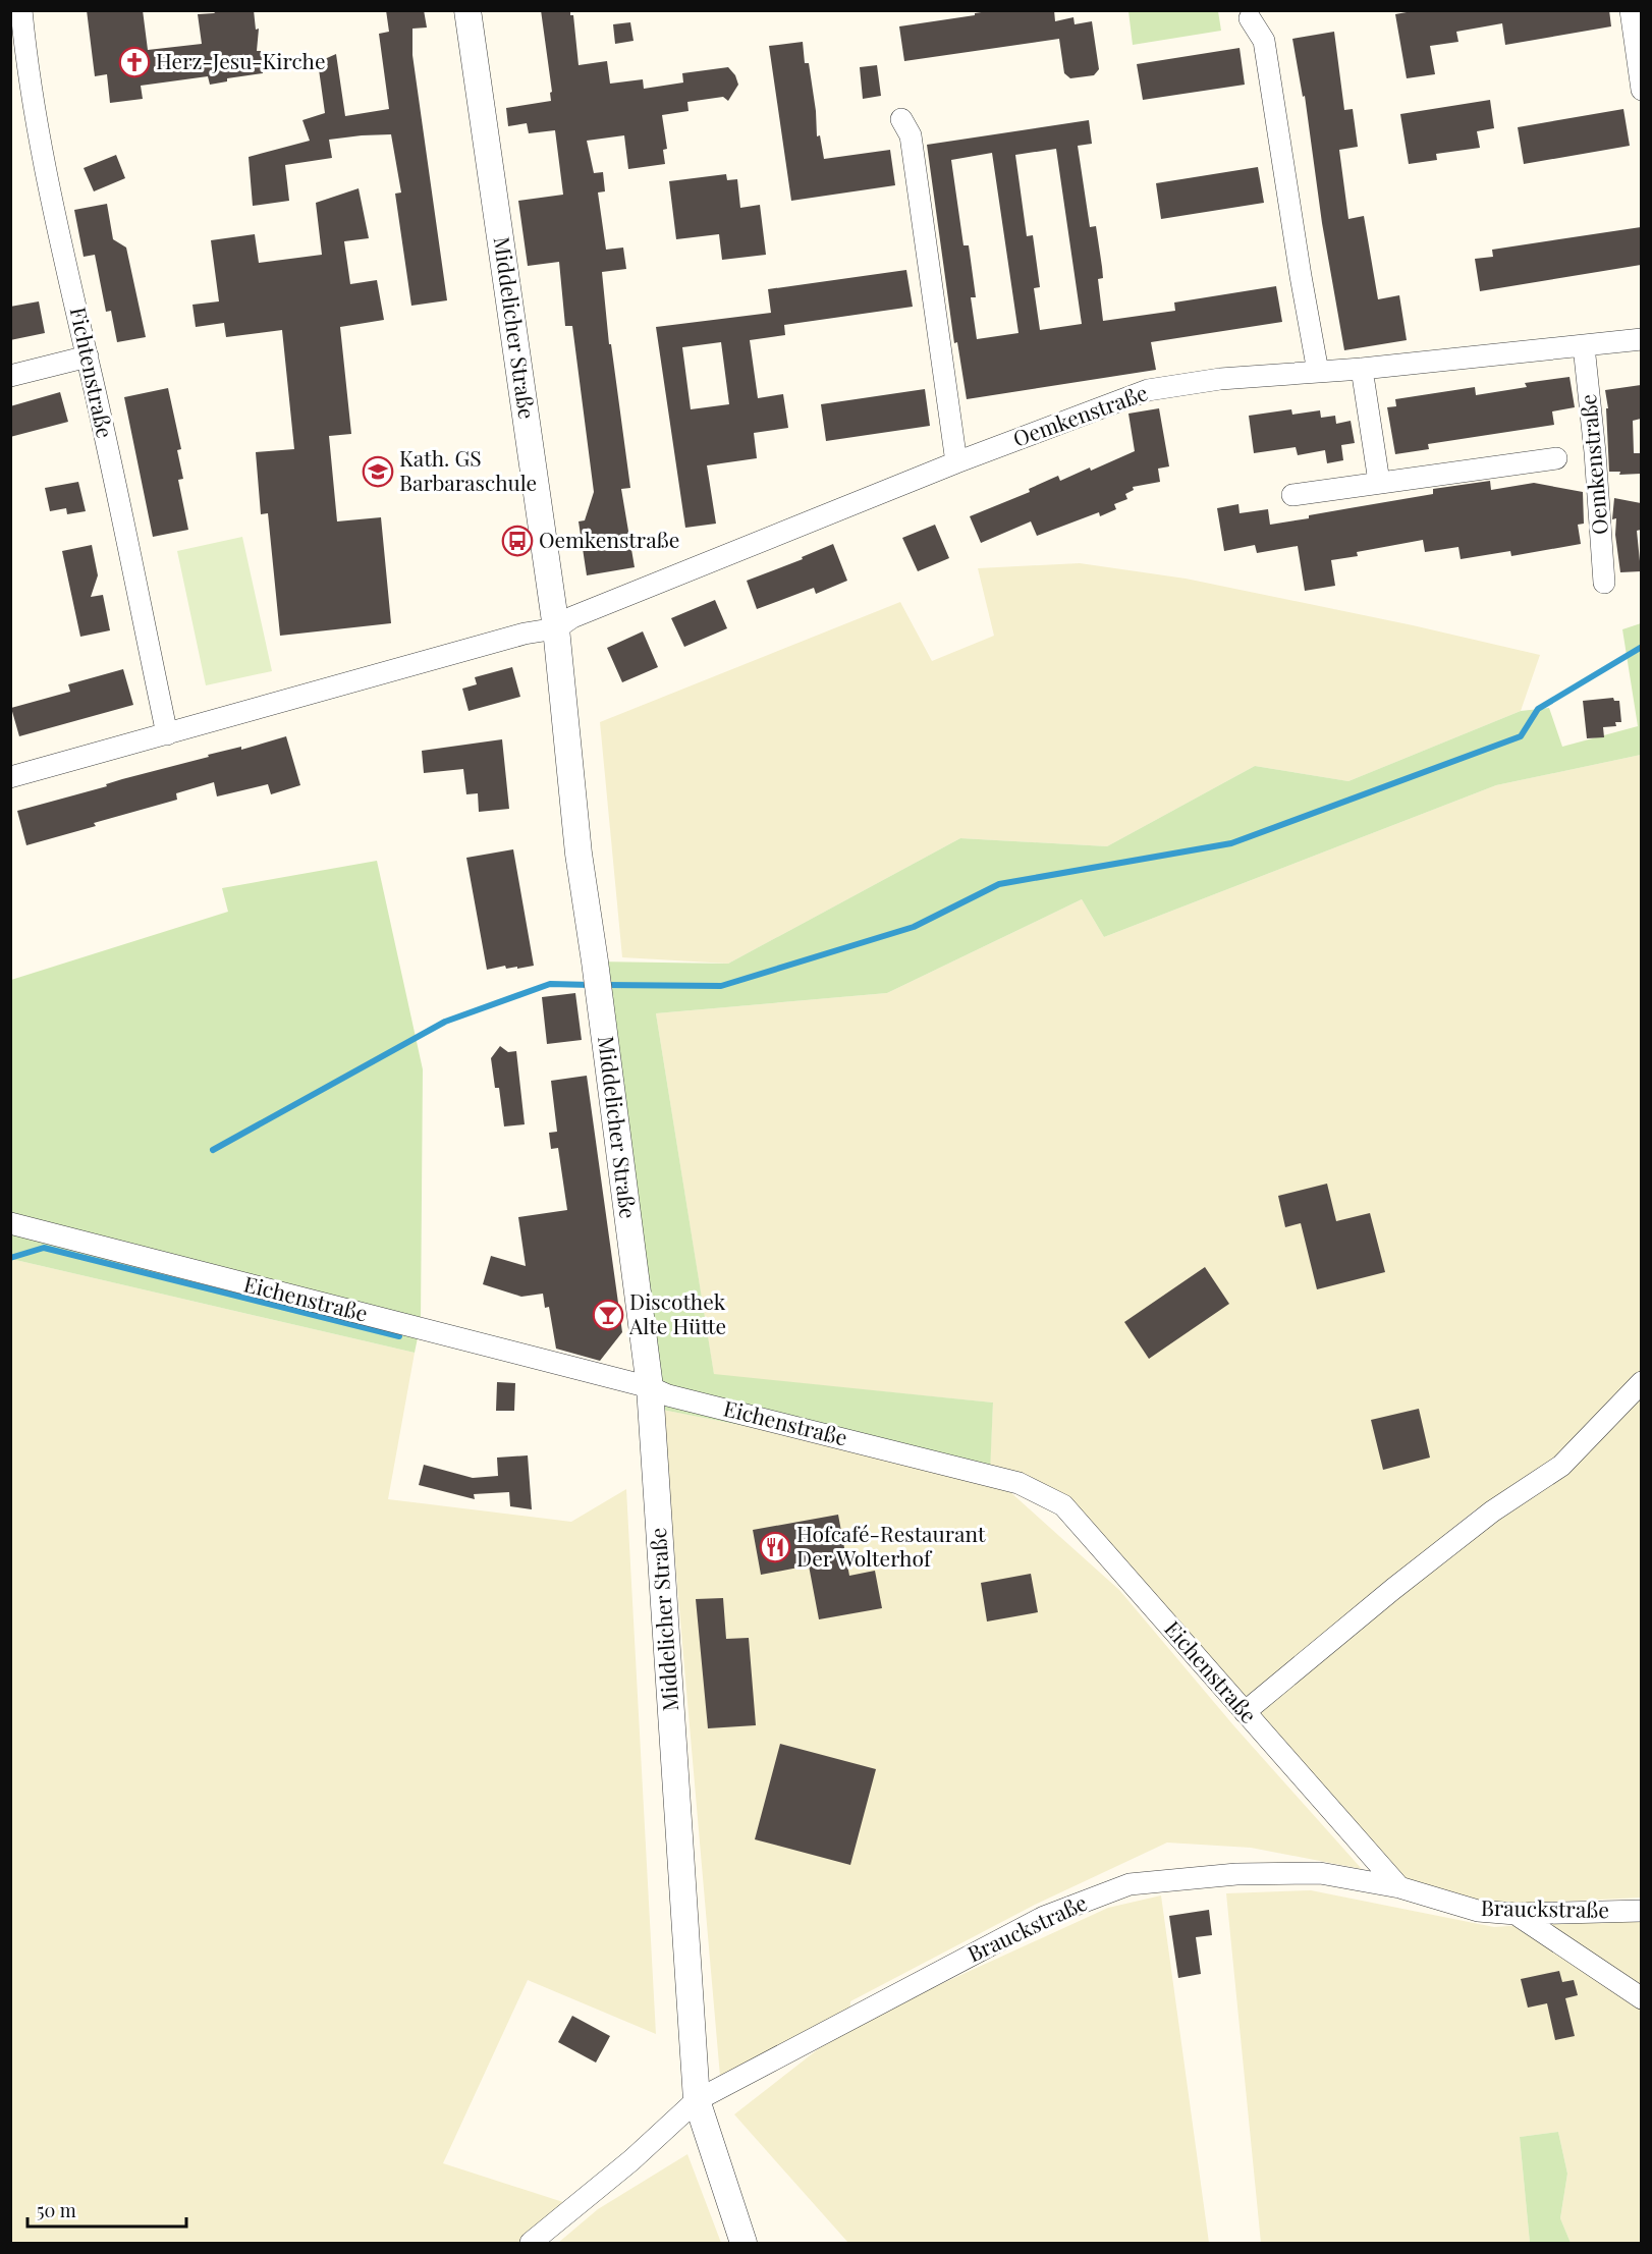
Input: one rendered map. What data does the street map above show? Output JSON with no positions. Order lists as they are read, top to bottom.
{
  "streets": {
    "street": [
      "Middelicher Straße",
      "Fichtenstraße",
      "Oemkenstraße",
      "Eichenstraße",
      "Brauckstraße"
    ]
  },
  "crossings": [
    ["Middelicher Straße", "Oemkenstraße"],
    ["Middelicher Straße", "Eichenstraße"],
    ["Middelicher Straße", "Brauckstraße"],
    ["Fichtenstraße", "Oemkenstraße"],
    ["Eichenstraße", "Brauckstraße"]
  ],
  "places": {
    "church": ["Herz-Jesu-Kirche"],
    "school or university": ["Kath. GS Barbaraschule"],
    "bus stop": ["Oemkenstraße"],
    "bar": ["Discothek Alte Hütte"],
    "restaurant": ["Hofcafé-Restaurant Der Wolterhof"]
  },
  "scale_bar": "50 m"
}
